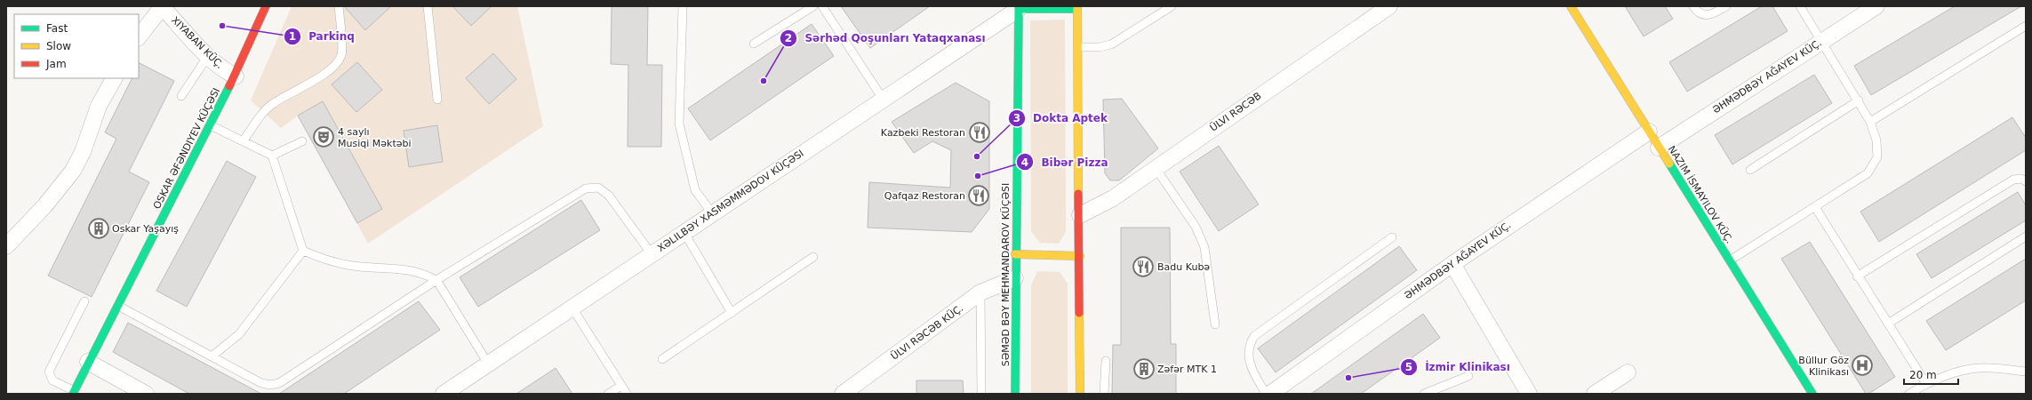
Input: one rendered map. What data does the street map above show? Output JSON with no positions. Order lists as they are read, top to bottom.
{
  "streets": {
    "main road": ["OSKAR ƏFƏNDIYEV KÜÇƏSI", "SƏMƏD BƏY MEHMANDAROV KÜÇƏSI"],
    "street": [
      "XIYABAN KÜÇ.",
      "ƏHMƏDBƏY AĞAYEV KÜÇ.",
      "ÜLVI RƏCƏB",
      "XƏLILBƏY XASMƏMMƏDOV KÜÇƏSI",
      "ÜLVI RƏCƏB KÜÇ."
    ]
  },
  "crossings": [
    ["XIYABAN KÜÇ.", "OSKAR ƏFƏNDIYEV KÜÇƏSI"],
    ["XƏLILBƏY XASMƏMMƏDOV KÜÇƏSI", "SƏMƏD BƏY MEHMANDAROV KÜÇƏSI"],
    ["SƏMƏD BƏY MEHMANDAROV KÜÇƏSI", "ÜLVI RƏCƏB KÜÇ."]
  ],
  "places": {
    "other": [
      "Parkinq",
      "Sərhəd Qoşunları Yataqxanası",
      "Dokta Aptek",
      "Bibər Pizza",
      "İzmir Klinikası"
    ],
    "restaurant": ["Kazbeki Restoran", "Qafqaz Restoran", "Badu Kubə"],
    "theatre": ["4 saylı Musiqi Məktəbi"],
    "building": ["Oskar Yaşayış", "Zəfər MTK 1"],
    "hospital": ["Büllur Göz Klinikası"]
  },
  "legend": ["Fast", "Slow", "Jam"],
  "scale_bar": "20 m"
}
